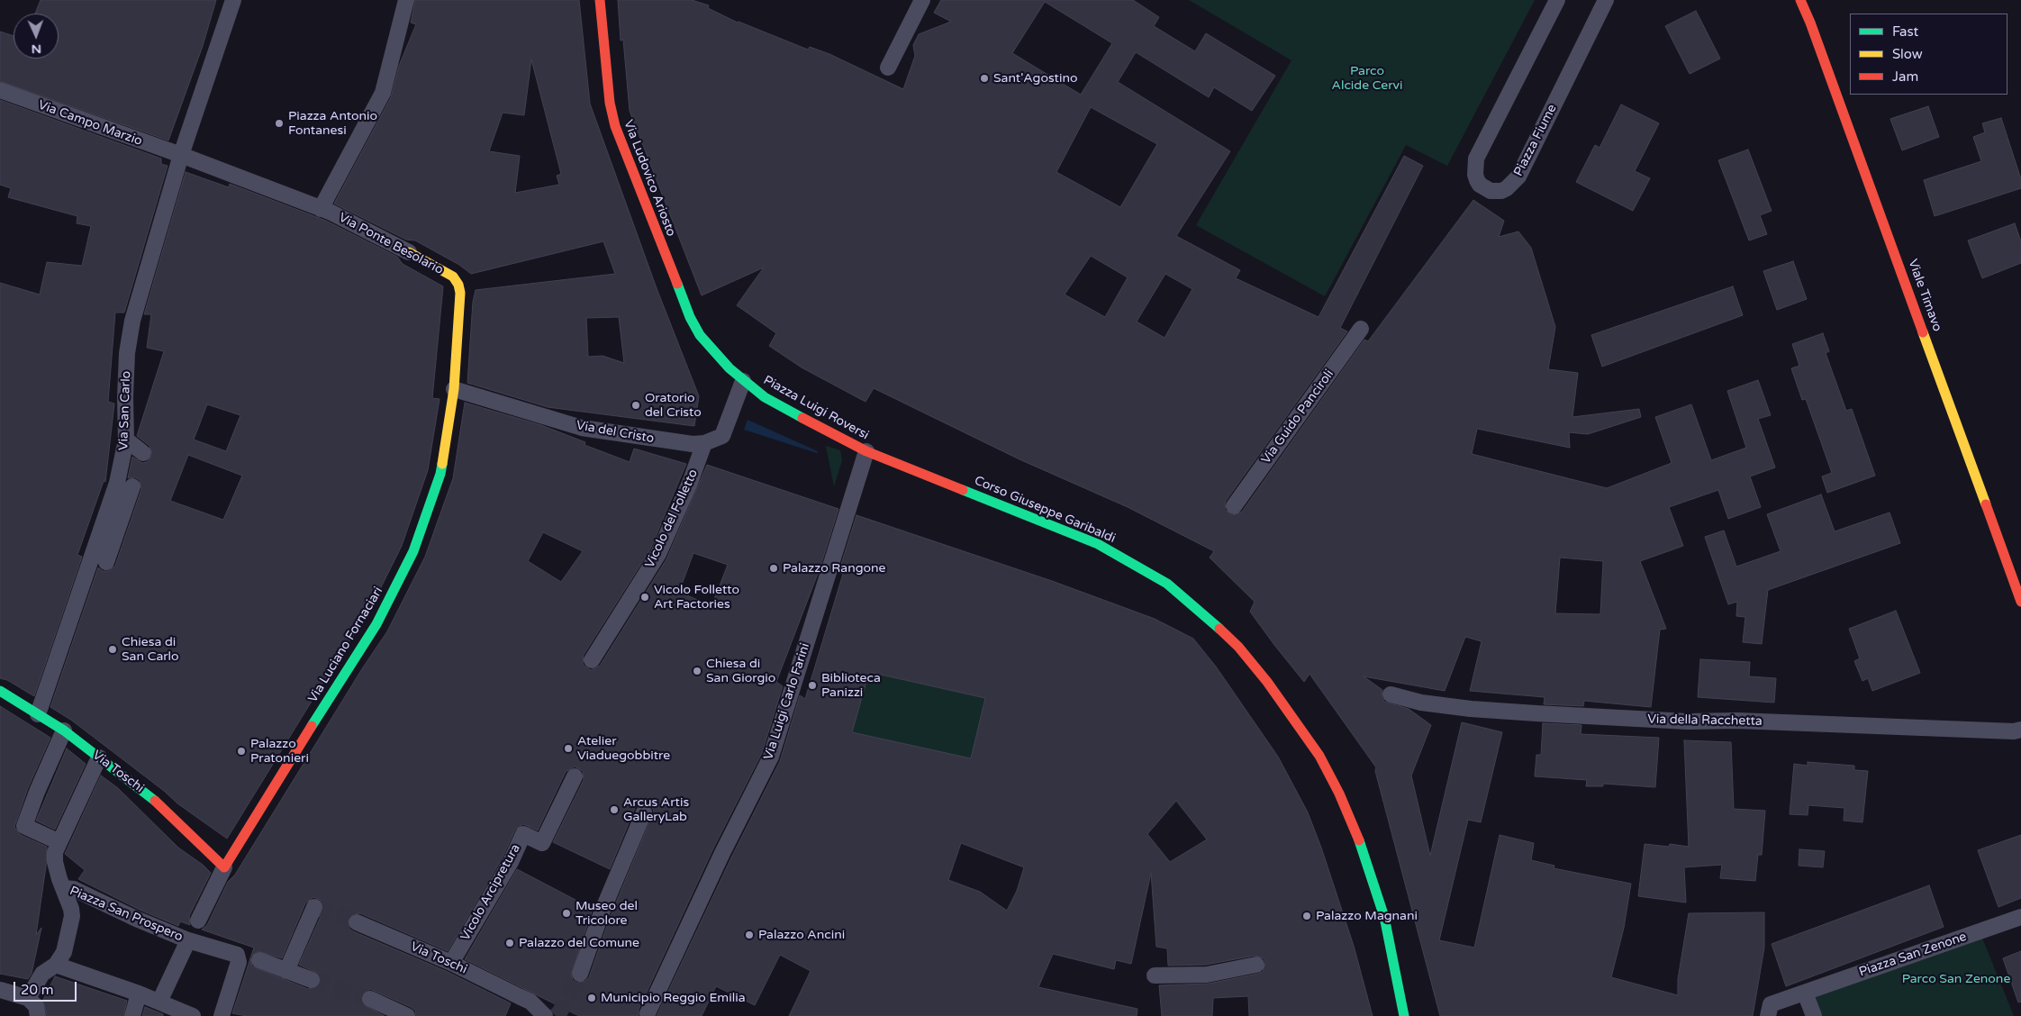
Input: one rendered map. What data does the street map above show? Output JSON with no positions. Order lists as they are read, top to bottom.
{
  "streets": {
    "street": [
      "Via Campo Marzio",
      "Piazza Fiume",
      "Via Ludovico Ariosto",
      "Via Ponte Besolario",
      "Viale Timavo",
      "Piazza Luigi Roversi",
      "Via San Carlo",
      "Via Guido Panciroli",
      "Via del Cristo",
      "Corso Giuseppe Garibaldi",
      "Vicolo del Folletto",
      "Via Luciano Fornaciari",
      "Via Luigi Carlo Farini",
      "Via della Racchetta",
      "Via Toschi",
      "Vicolo Arcipretura",
      "Piazza San Prospero",
      "Piazza San Zenone"
    ]
  },
  "crossings": [
    ["Via Campo Marzio", "Via Ponte Besolario"],
    ["Via Campo Marzio", "Via San Carlo"],
    ["Via Ludovico Ariosto", "Piazza Luigi Roversi"],
    ["Via Ponte Besolario", "Via Luciano Fornaciari"],
    ["Piazza Luigi Roversi", "Via del Cristo"],
    ["Piazza Luigi Roversi", "Corso Giuseppe Garibaldi"],
    ["Piazza Luigi Roversi", "Via Luigi Carlo Farini"],
    ["Via San Carlo", "Via Toschi"],
    ["Via del Cristo", "Vicolo del Folletto"],
    ["Via del Cristo", "Via Luciano Fornaciari"],
    ["Via Luciano Fornaciari", "Via Toschi"],
    ["Via Toschi", "Vicolo Arcipretura"]
  ],
  "parks": ["Parco Alcide Cervi", "Parco San Zenone"],
  "places": [
    "Sant'Agostino",
    "Piazza Antonio Fontanesi",
    "Oratorio del Cristo",
    "Palazzo Rangone",
    "Vicolo Folletto Art Factories",
    "Chiesa di San Carlo",
    "Chiesa di San Giorgio",
    "Biblioteca Panizzi",
    "Atelier Viaduegobbitre",
    "Palazzo Pratonieri",
    "Arcus Artis GalleryLab",
    "Museo del Tricolore",
    "Palazzo Magnani",
    "Palazzo Ancini",
    "Palazzo del Comune",
    "Municipio Reggio Emilia"
  ],
  "legend": ["Fast", "Slow", "Jam"],
  "scale_bar": "20 m",
  "north": "bottom"
}
